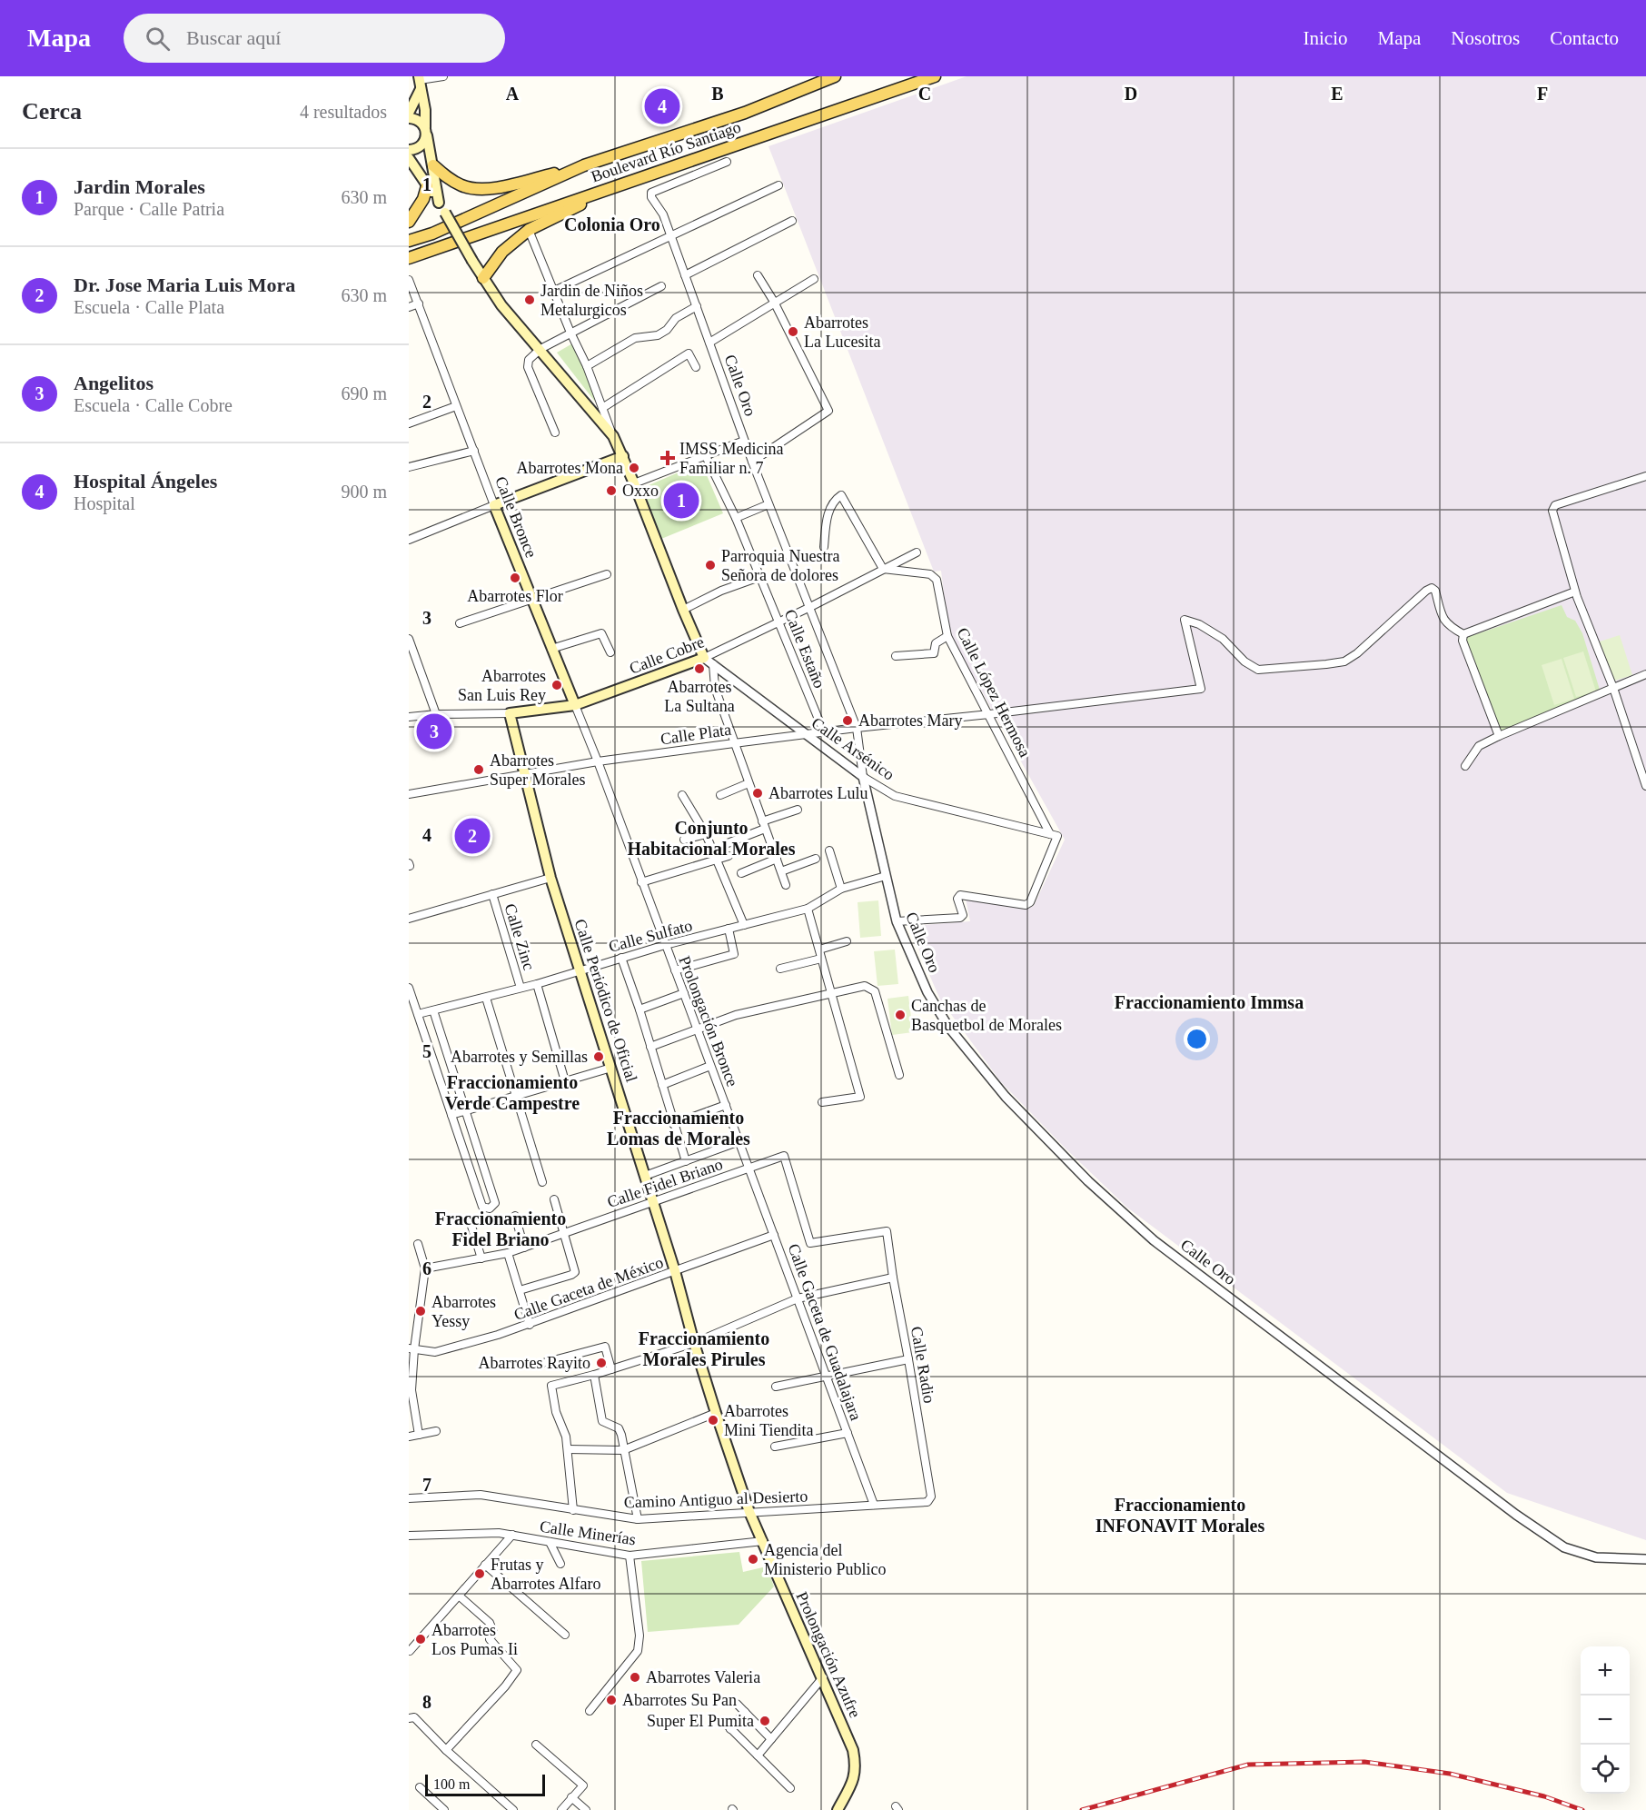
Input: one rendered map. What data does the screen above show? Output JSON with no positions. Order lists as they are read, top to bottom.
{
  "streets": {
    "main road": [
      "Boulevard Río Santiago",
      "Calle Bronce",
      "Calle Cobre",
      "Calle Periódico de Oficial",
      "Prolongación Azufre"
    ],
    "street": [
      "Calle Oro",
      "Calle Estaño",
      "Calle López Hermosa",
      "Calle Plata",
      "Calle Arsénico",
      "Calle Sulfato",
      "Calle Zinc",
      "Prolongación Bronce",
      "Calle Fidel Briano",
      "Calle Gaceta de México",
      "Calle Gaceta de Guadalajara",
      "Calle Radio",
      "Camino Antiguo al Desierto",
      "Calle Minerías"
    ]
  },
  "crossings": [
    ["Calle Oro", "Calle Cobre"],
    ["Calle Oro", "Calle Plata"],
    ["Calle Oro", "Calle Arsénico"],
    ["Calle Oro", "Calle Sulfato"],
    ["Calle Bronce", "Calle Cobre"],
    ["Calle Bronce", "Calle Plata"],
    ["Calle Bronce", "Prolongación Bronce"],
    ["Calle Estaño", "Calle Cobre"],
    ["Calle Estaño", "Calle Plata"],
    ["Calle Cobre", "Calle López Hermosa"],
    ["Calle Cobre", "Calle Arsénico"],
    ["Calle Cobre", "Calle Periódico de Oficial"],
    ["Calle López Hermosa", "Calle Plata"],
    ["Calle López Hermosa", "Calle Arsénico"],
    ["Calle Plata", "Calle Arsénico"],
    ["Calle Plata", "Calle Periódico de Oficial"],
    ["Calle Plata", "Prolongación Bronce"],
    ["Calle Sulfato", "Calle Zinc"],
    ["Calle Sulfato", "Calle Periódico de Oficial"],
    ["Calle Sulfato", "Prolongación Bronce"],
    ["Calle Periódico de Oficial", "Calle Fidel Briano"],
    ["Calle Periódico de Oficial", "Calle Gaceta de México"],
    ["Calle Periódico de Oficial", "Camino Antiguo al Desierto"],
    ["Calle Periódico de Oficial", "Prolongación Azufre"],
    ["Prolongación Bronce", "Calle Fidel Briano"],
    ["Prolongación Bronce", "Calle Gaceta de Guadalajara"],
    ["Calle Fidel Briano", "Calle Gaceta de Guadalajara"],
    ["Calle Fidel Briano", "Calle Radio"],
    ["Calle Gaceta de México", "Calle Gaceta de Guadalajara"],
    ["Calle Gaceta de Guadalajara", "Camino Antiguo al Desierto"],
    ["Calle Radio", "Camino Antiguo al Desierto"],
    ["Camino Antiguo al Desierto", "Prolongación Azufre"],
    ["Calle Minerías", "Prolongación Azufre"]
  ],
  "districts": [
    "Colonia Oro",
    "Conjunto Habitacional Morales",
    "Fraccionamiento Immsa",
    "Fraccionamiento Verde Campestre",
    "Fraccionamiento Lomas de Morales",
    "Fraccionamiento Fidel Briano",
    "Fraccionamiento Morales Pirules",
    "Fraccionamiento INFONAVIT Morales"
  ],
  "places": {
    "other": [
      "Jardin de Niños Metalurgicos",
      "Abarrotes La Lucesita",
      "Abarrotes Mona",
      "Oxxo",
      "Parroquia Nuestra Señora de dolores",
      "Abarrotes Flor",
      "Abarrotes La Sultana",
      "Abarrotes San Luis Rey",
      "Abarrotes Mary",
      "Abarrotes Super Morales",
      "Abarrotes Lulu",
      "Canchas de Basquetbol de Morales",
      "Abarrotes y Semillas",
      "Abarrotes Yessy",
      "Abarrotes Rayito",
      "Abarrotes Mini Tiendita",
      "Agencia del Ministerio Publico",
      "Frutas y Abarrotes Alfaro",
      "Abarrotes Los Pumas Ii",
      "Abarrotes Valeria",
      "Abarrotes Su Pan",
      "Super El Pumita"
    ],
    "health": ["IMSS Medicina Familiar n. 7"]
  },
  "scale_bar": "100 m",
  "page": {
    "header": "Mapa",
    "search": "Buscar aquí",
    "nav": [
      "Inicio",
      "Mapa",
      "Nosotros",
      "Contacto"
    ],
    "heading": ["Cerca", "4 resultados"],
    "pins": [
      "4",
      "1",
      "3",
      "2"
    ],
    "list": [
      {
        "mark": "1",
        "name": "Jardin Morales",
        "note": "Parque · Calle Patria",
        "value": "630 m"
      },
      {
        "mark": "2",
        "name": "Dr. Jose Maria Luis Mora",
        "note": "Escuela · Calle Plata",
        "value": "630 m"
      },
      {
        "mark": "3",
        "name": "Angelitos",
        "note": "Escuela · Calle Cobre",
        "value": "690 m"
      },
      {
        "mark": "4",
        "name": "Hospital Ángeles",
        "note": "Hospital",
        "value": "900 m"
      }
    ],
    "map_buttons": ["+", "−"],
    "scale": "100 m"
  },
  "grid": {
    "columns": [
      "A",
      "B",
      "C",
      "D",
      "E",
      "F"
    ],
    "rows": [
      "1",
      "2",
      "3",
      "4",
      "5",
      "6",
      "7",
      "8"
    ]
  }
}
